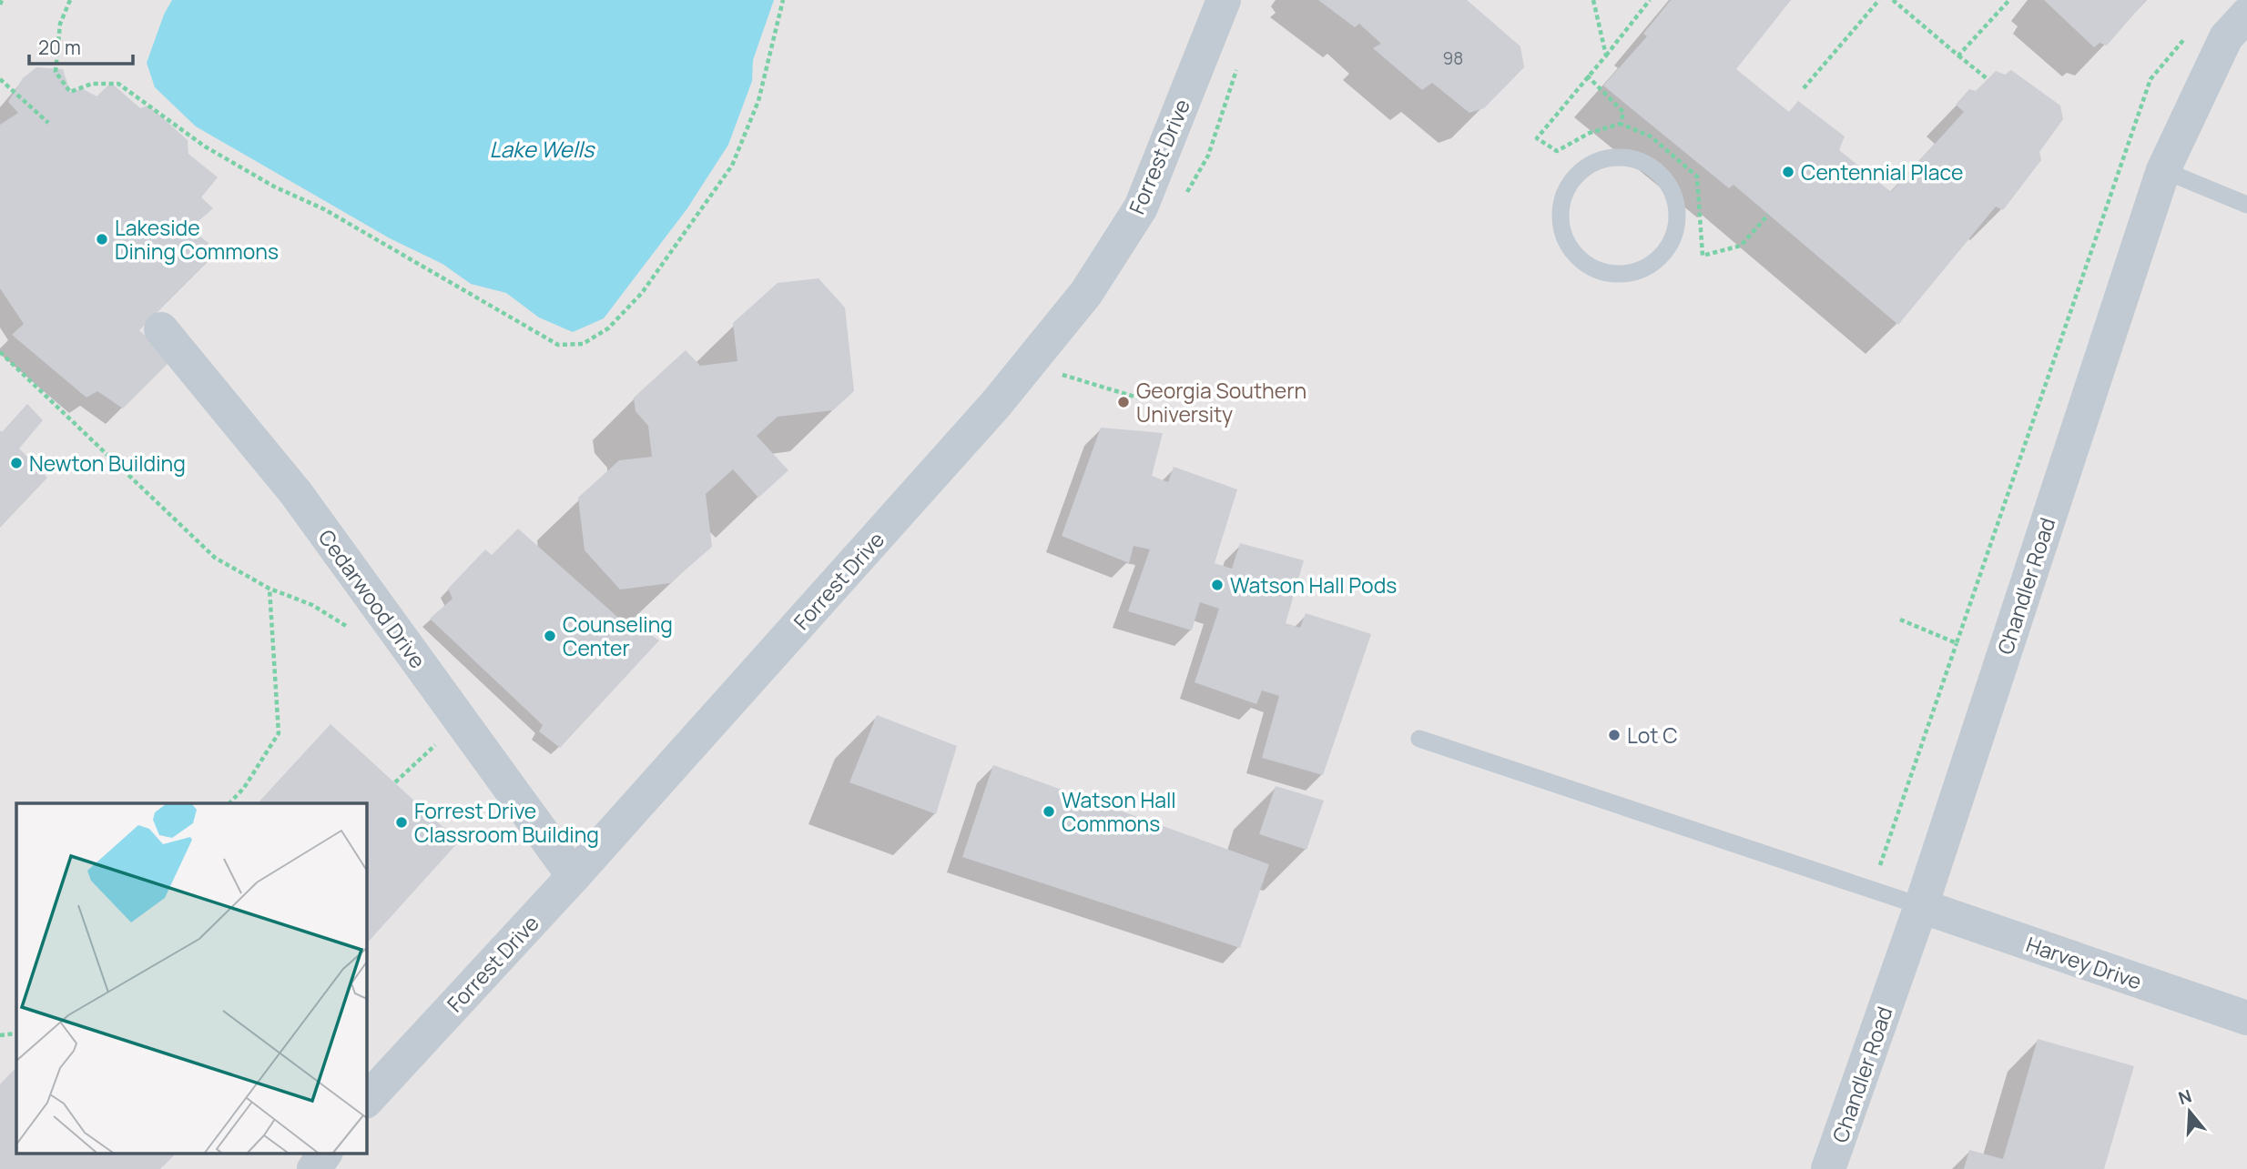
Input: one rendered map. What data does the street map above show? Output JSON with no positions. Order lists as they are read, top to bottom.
{
  "streets": {
    "street": [
      "Forrest Drive",
      "Chandler Road",
      "Cedarwood Drive",
      "Harvey Drive"
    ]
  },
  "crossings": [
    ["Forrest Drive", "Cedarwood Drive"],
    ["Chandler Road", "Harvey Drive"]
  ],
  "water": ["Lake Wells"],
  "places": [
    "Centennial Place",
    "Lakeside Dining Commons",
    "Georgia Southern University",
    "Newton Building",
    "Watson Hall Pods",
    "Counseling Center",
    "Lot C",
    "Watson Hall Commons",
    "Forrest Drive Classroom Building"
  ],
  "house_numbers": ["98"],
  "scale_bar": "20 m",
  "north": "top"
}
